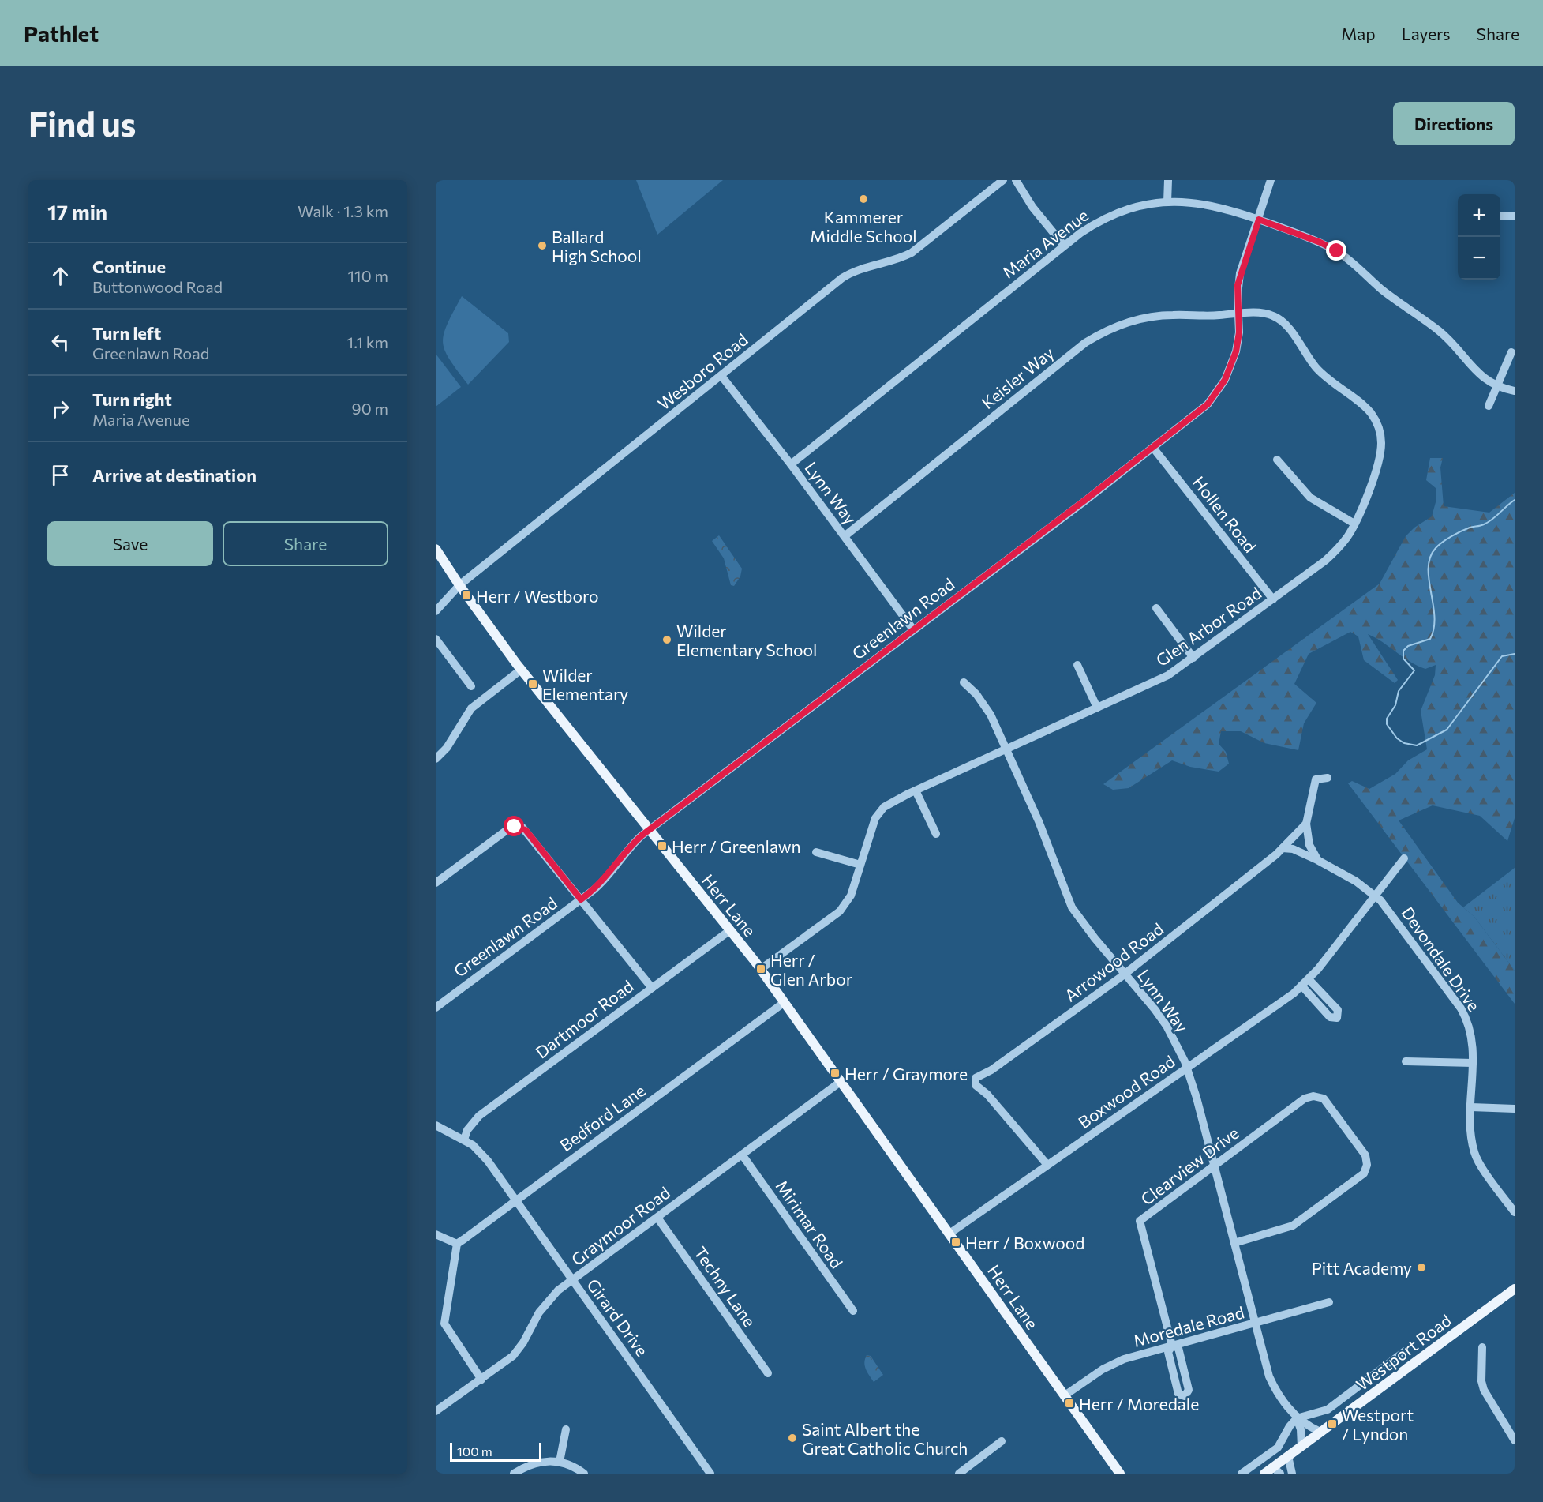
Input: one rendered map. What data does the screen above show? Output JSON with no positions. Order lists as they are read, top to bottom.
{
  "streets": {
    "main road": ["Herr Lane", "Westport Road"],
    "street": [
      "Maria Avenue",
      "Wesboro Road",
      "Keisler Way",
      "Lynn Way",
      "Hollen Road",
      "Greenlawn Road",
      "Glen Arbor Road",
      "Devondale Drive",
      "Arrowood Road",
      "Dartmoor Road",
      "Boxwood Road",
      "Bedford Lane",
      "Clearview Drive",
      "Mirimar Road",
      "Graymoor Road",
      "Techny Lane",
      "Girard Drive",
      "Moredale Road"
    ]
  },
  "crossings": [
    ["Maria Avenue", "Lynn Way"],
    ["Maria Avenue", "Greenlawn Road"],
    ["Wesboro Road", "Lynn Way"],
    ["Wesboro Road", "Herr Lane"],
    ["Keisler Way", "Lynn Way"],
    ["Keisler Way", "Greenlawn Road"],
    ["Keisler Way", "Glen Arbor Road"],
    ["Lynn Way", "Greenlawn Road"],
    ["Lynn Way", "Glen Arbor Road"],
    ["Lynn Way", "Arrowood Road"],
    ["Lynn Way", "Boxwood Road"],
    ["Lynn Way", "Clearview Drive"],
    ["Lynn Way", "Moredale Road"],
    ["Lynn Way", "Westport Road"],
    ["Hollen Road", "Greenlawn Road"],
    ["Hollen Road", "Glen Arbor Road"],
    ["Greenlawn Road", "Glen Arbor Road"],
    ["Greenlawn Road", "Herr Lane"],
    ["Glen Arbor Road", "Herr Lane"],
    ["Herr Lane", "Dartmoor Road"],
    ["Herr Lane", "Boxwood Road"],
    ["Herr Lane", "Bedford Lane"],
    ["Herr Lane", "Graymoor Road"],
    ["Herr Lane", "Moredale Road"],
    ["Devondale Drive", "Arrowood Road"],
    ["Devondale Drive", "Boxwood Road"],
    ["Arrowood Road", "Boxwood Road"],
    ["Dartmoor Road", "Girard Drive"],
    ["Bedford Lane", "Girard Drive"],
    ["Clearview Drive", "Moredale Road"],
    ["Mirimar Road", "Graymoor Road"],
    ["Graymoor Road", "Techny Lane"],
    ["Graymoor Road", "Girard Drive"]
  ],
  "places": {
    "other": [
      "Kammerer Middle School",
      "Ballard High School",
      "Wilder Elementary School",
      "Pitt Academy",
      "Saint Albert the Great Catholic Church"
    ],
    "transit": [
      "Herr / Westboro",
      "Wilder Elementary",
      "Herr / Greenlawn",
      "Herr / Glen Arbor",
      "Herr / Graymore",
      "Herr / Boxwood",
      "Herr / Moredale",
      "Westport / Lyndon"
    ]
  },
  "scale_bar": "100 m",
  "page": {
    "header": "Pathlet",
    "nav": ["Map", "Layers", "Share"],
    "buttons": [
      "Directions",
      ["Save", "Share"]
    ],
    "title": "Find us",
    "heading": ["17 min", "Walk · 1.3 km"],
    "map_buttons": ["+", "−"],
    "list": [
      ["Continue", "Buttonwood Road", "110 m"],
      ["Turn left", "Greenlawn Road", "1.1 km"],
      ["Turn right", "Maria Avenue", "90 m"],
      "Arrive at destination"
    ],
    "scale": "100 m"
  }
}
